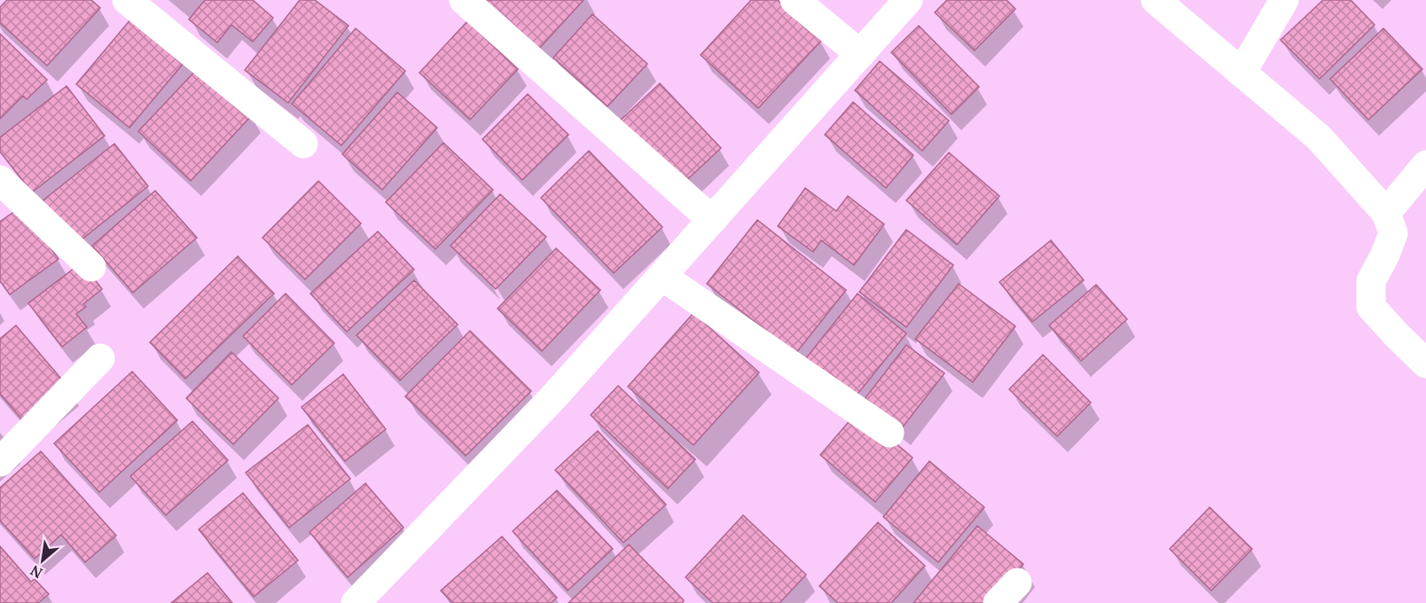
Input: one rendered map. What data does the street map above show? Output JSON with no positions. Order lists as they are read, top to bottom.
{
  "north": "bottom left"
}
